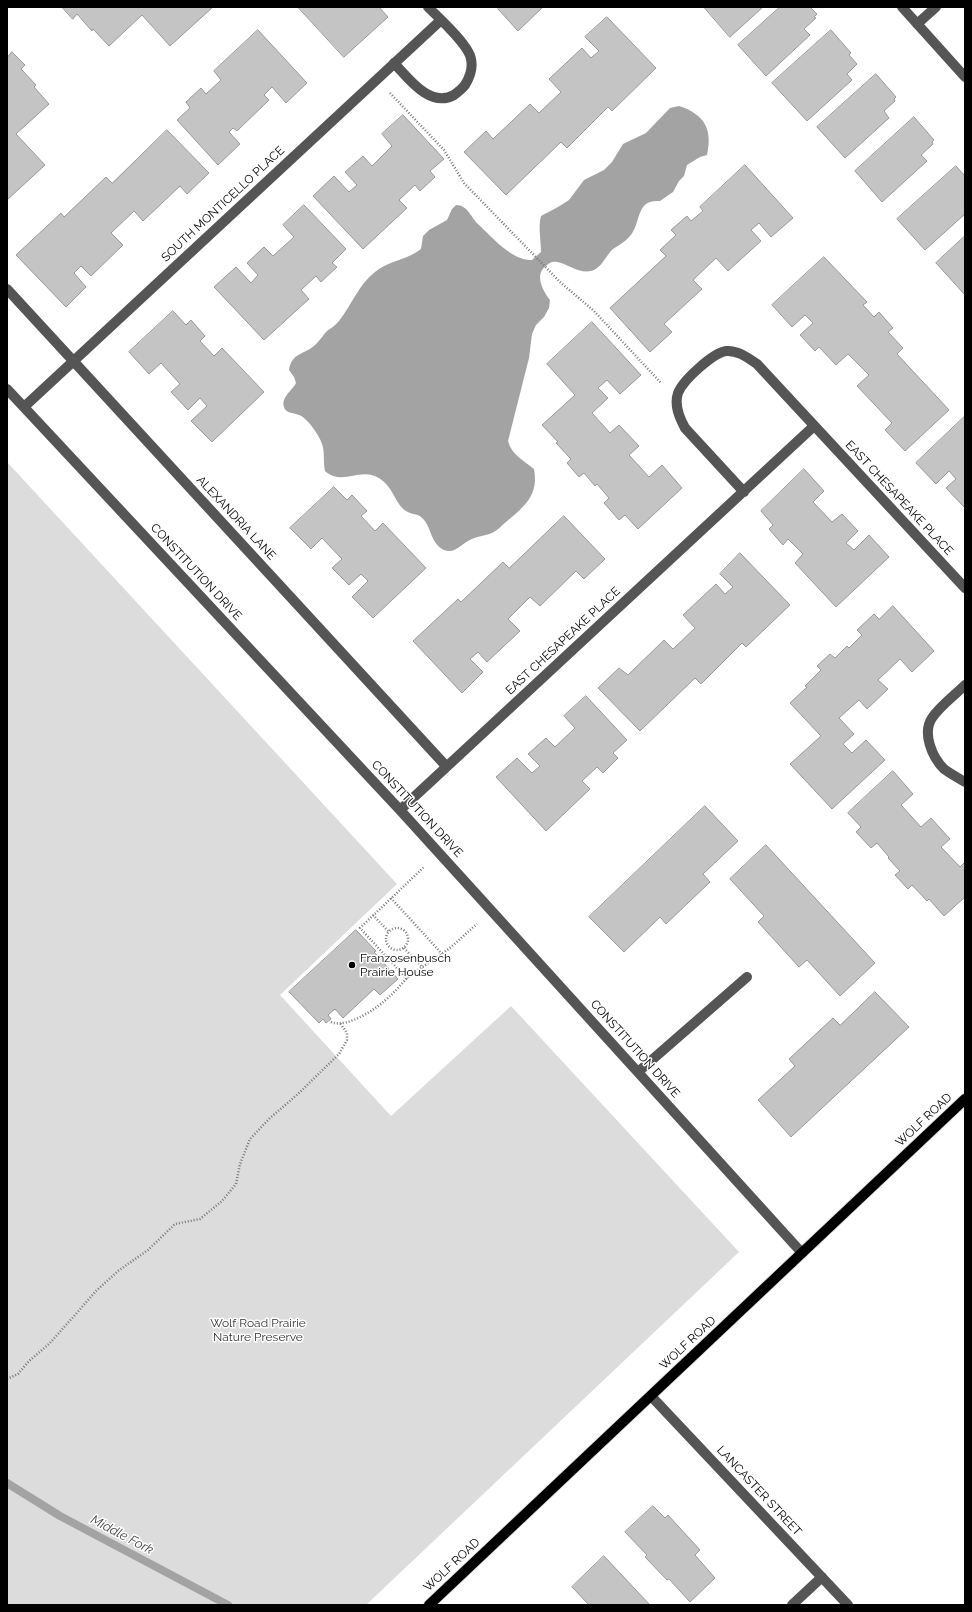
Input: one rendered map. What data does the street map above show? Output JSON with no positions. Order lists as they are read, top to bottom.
{
  "streets": {
    "main road": ["WOLF ROAD"],
    "street": [
      "SOUTH MONTICELLO PLACE",
      "EAST CHESAPEAKE PLACE",
      "ALEXANDRIA LANE",
      "CONSTITUTION DRIVE",
      "LANCASTER STREET"
    ]
  },
  "crossings": [
    ["SOUTH MONTICELLO PLACE", "ALEXANDRIA LANE"],
    ["SOUTH MONTICELLO PLACE", "CONSTITUTION DRIVE"],
    ["EAST CHESAPEAKE PLACE", "ALEXANDRIA LANE"],
    ["EAST CHESAPEAKE PLACE", "CONSTITUTION DRIVE"],
    ["CONSTITUTION DRIVE", "WOLF ROAD"],
    ["WOLF ROAD", "LANCASTER STREET"]
  ],
  "water": ["Middle Fork"],
  "parks": ["Wolf Road Prairie Nature Preserve"],
  "places": ["Franzosenbusch Prairie House"]
}
